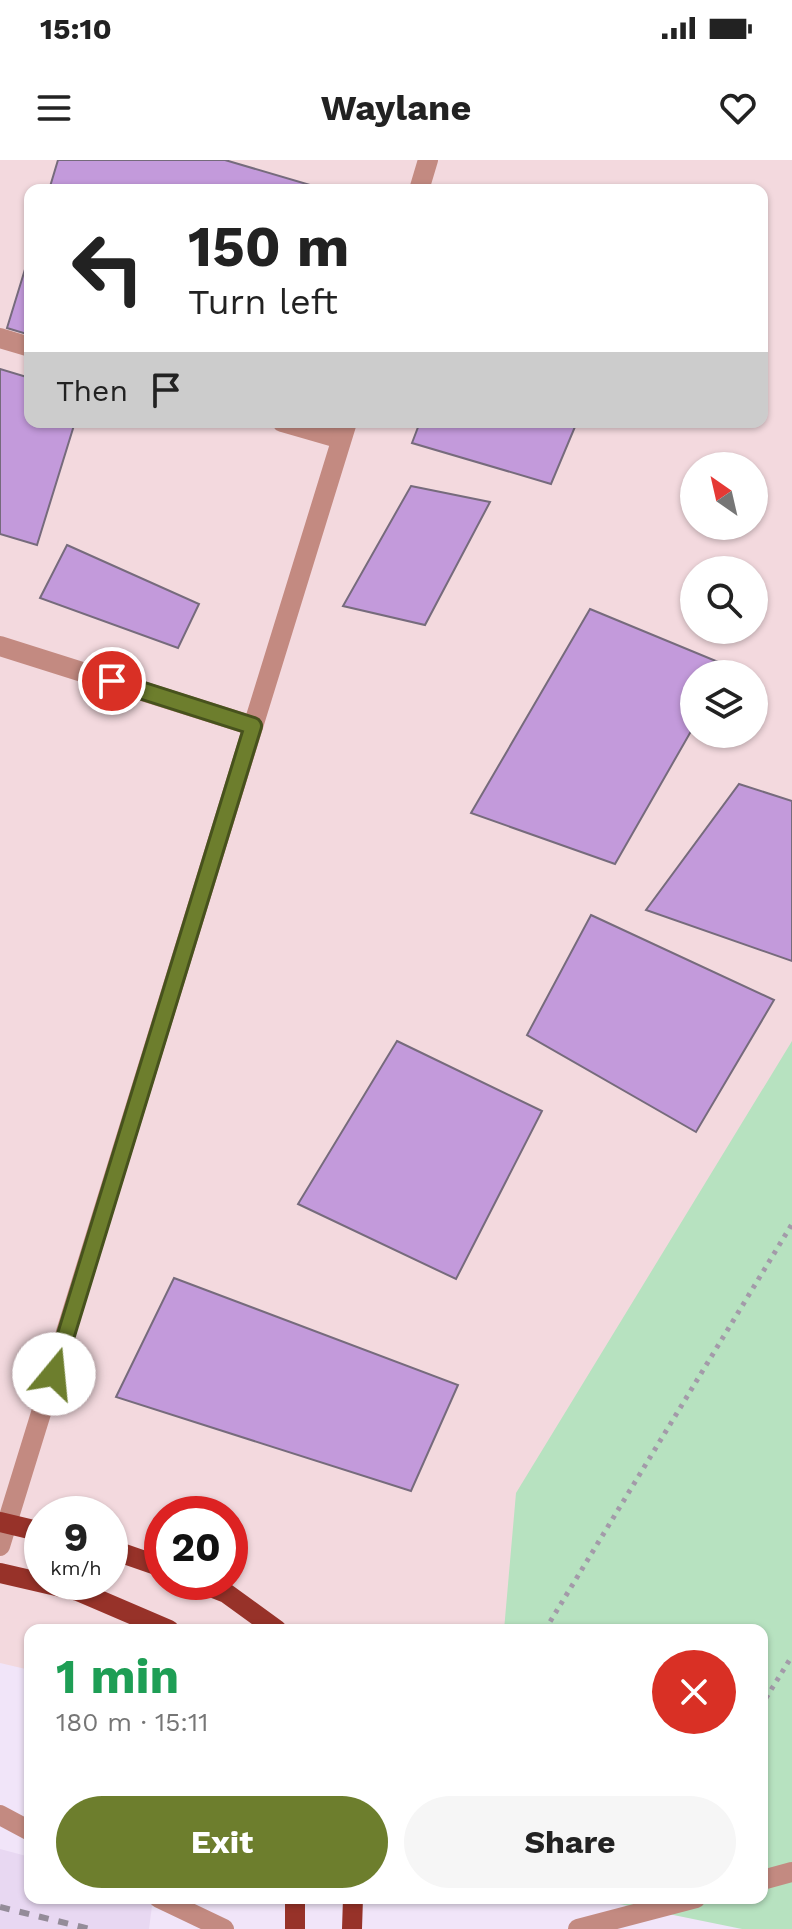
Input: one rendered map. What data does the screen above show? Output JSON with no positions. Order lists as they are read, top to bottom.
{
  "north": "top left",
  "page": {
    "status": "15:10",
    "header": "Waylane",
    "turn": ["150 m", "Turn left"],
    "then": "Then",
    "speed": "9 km/h",
    "limit": "20",
    "heading": ["1 min", "180 m · 15:11"],
    "buttons": ["Exit", "Share"]
  }
}
